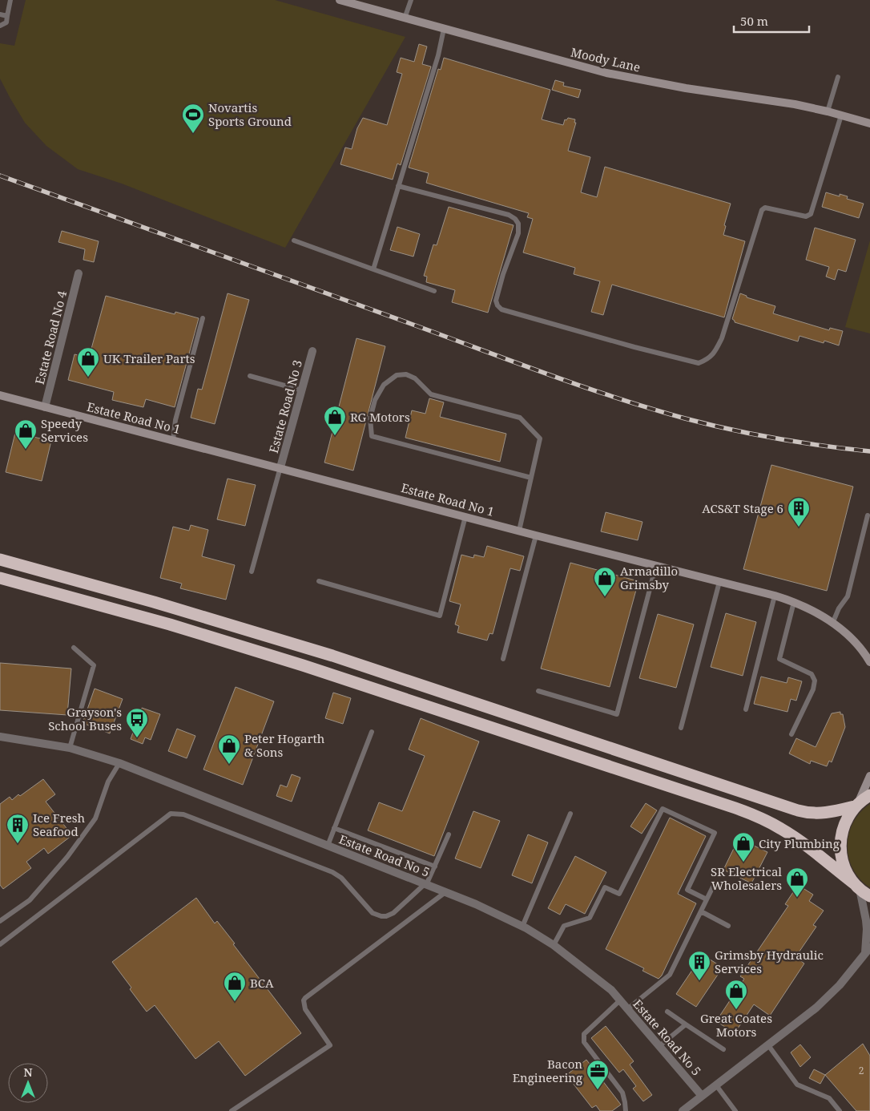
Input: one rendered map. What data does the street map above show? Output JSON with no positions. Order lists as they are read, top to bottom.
{
  "streets": {
    "street": [
      "Moody Lane",
      "Estate Road No 4",
      "Estate Road No 3",
      "Estate Road No 1",
      "Estate Road No 5"
    ]
  },
  "crossings": [
    ["Estate Road No 4", "Estate Road No 1"],
    ["Estate Road No 3", "Estate Road No 1"]
  ],
  "places": {
    "sports": ["Novartis Sports Ground"],
    "shop": [
      "UK Trailer Parts",
      "RG Motors",
      "Speedy Services",
      "Armadillo Grimsby",
      "Peter Hogarth & Sons",
      "City Plumbing",
      "SR Electrical Wholesalers",
      "BCA",
      "Great Coates Motors"
    ],
    "building": ["ACS&T Stage 6", "Ice Fresh Seafood", "Grimsby Hydraulic Services"],
    "bus stop": ["Grayson's School Buses"],
    "office": ["Bacon Engineering"]
  },
  "house_numbers": ["2"],
  "scale_bar": "50 m",
  "north": "top"
}
